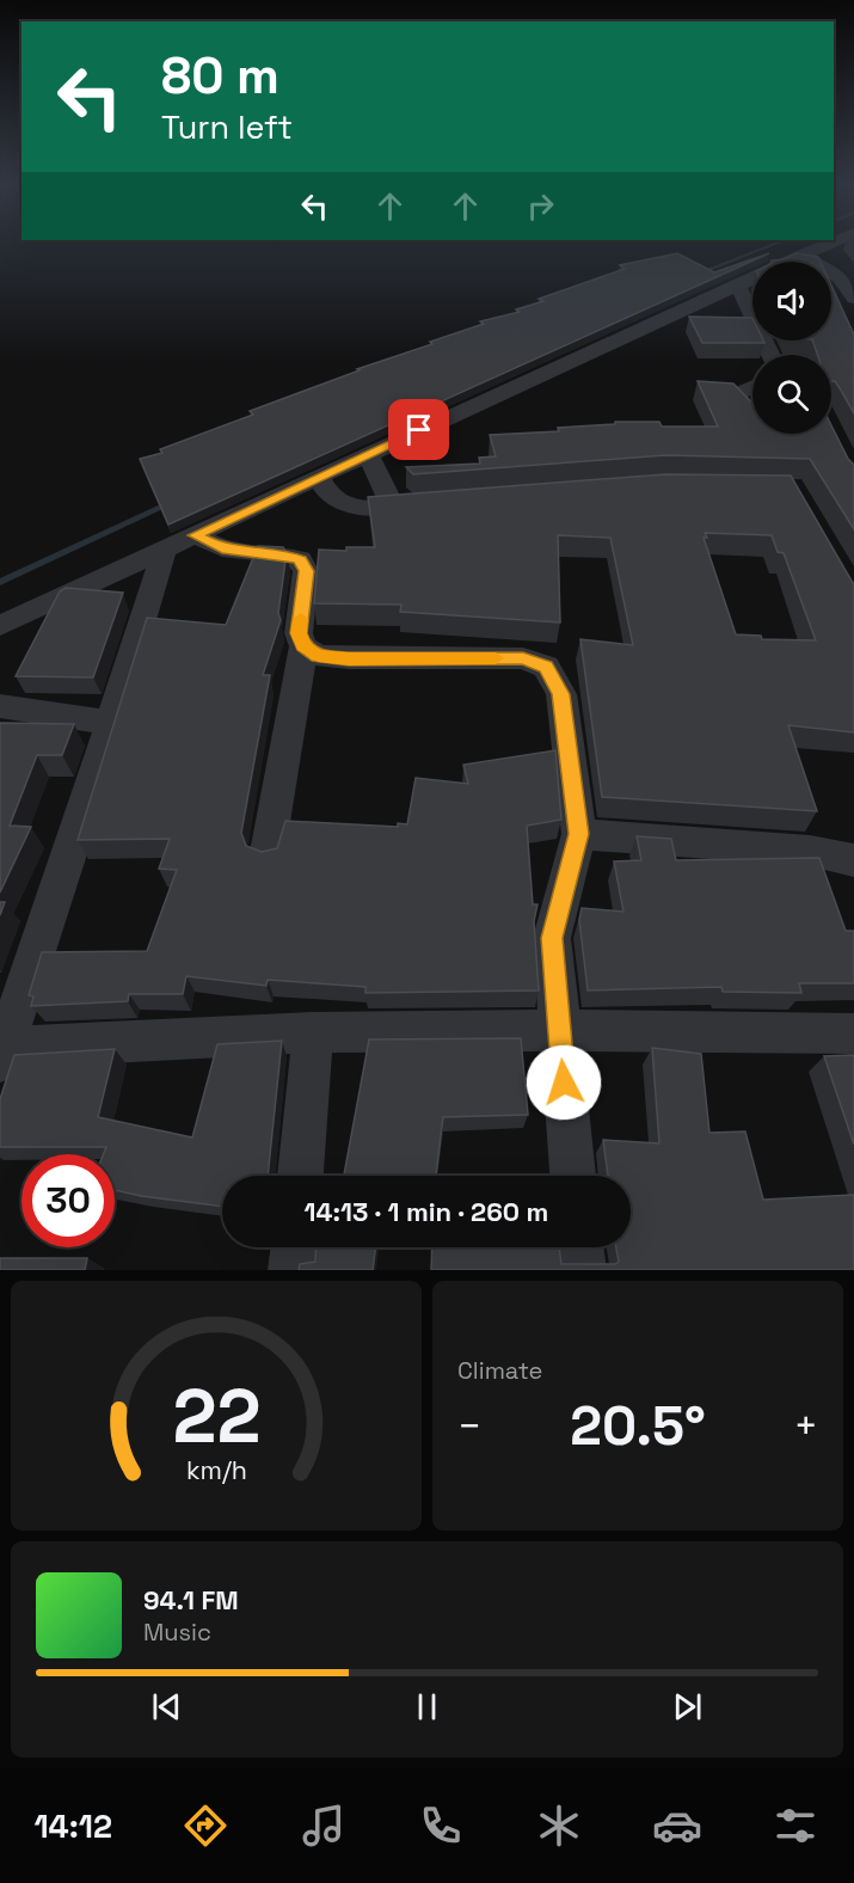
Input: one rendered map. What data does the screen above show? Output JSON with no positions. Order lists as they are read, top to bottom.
{
  "page": {
    "turn": ["80 m", "Turn left"],
    "limit": "30",
    "trip": "14:13 · 1 min · 260 m",
    "tile": "Climate",
    "heat": ["−", "20.5°", "+"],
    "song": ["94.1 FM", "Music"],
    "tabs": "14:12",
    "gauge": ["22", "km/h"]
  }
}
